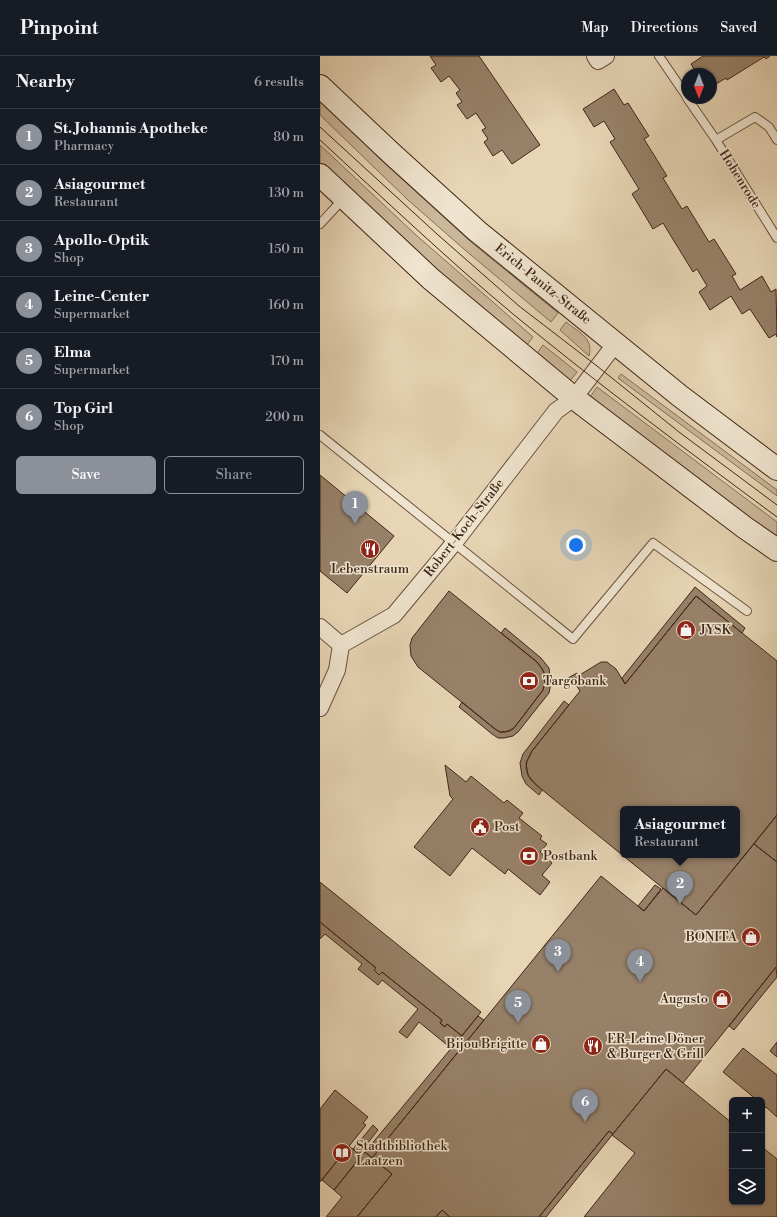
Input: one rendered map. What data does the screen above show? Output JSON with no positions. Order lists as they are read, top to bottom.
{
  "streets": {
    "main road": ["Erich-Panitz-Straße"],
    "street": ["Robert-Koch-Straße"],
    "lane": ["Hohenrode"]
  },
  "crossings": [
    ["Erich-Panitz-Straße", "Robert-Koch-Straße"]
  ],
  "places": {
    "restaurant": ["Lebenstraum", "ER-Leine Döner & Burger & Grill"],
    "shop": [
      "JYSK",
      "BONITA",
      "Augusto",
      "Bijou Brigitte"
    ],
    "bank": ["Targobank", "Postbank"],
    "public building": ["Post"],
    "library": ["Stadtbibliothek Laatzen"]
  },
  "north": "bottom",
  "page": {
    "header": "Pinpoint",
    "nav": ["Map", "Directions", "Saved"],
    "heading": ["Nearby", "6 results"],
    "list": [
      {
        "mark": "1",
        "name": "St. Johannis Apotheke",
        "note": "Pharmacy",
        "value": "80 m"
      },
      {
        "mark": "2",
        "name": "Asiagourmet",
        "note": "Restaurant",
        "value": "130 m"
      },
      {
        "mark": "3",
        "name": "Apollo-Optik",
        "note": "Shop",
        "value": "150 m"
      },
      {
        "mark": "4",
        "name": "Leine-Center",
        "note": "Supermarket",
        "value": "160 m"
      },
      {
        "mark": "5",
        "name": "Elma",
        "note": "Supermarket",
        "value": "170 m"
      },
      {
        "mark": "6",
        "name": "Top Girl",
        "note": "Shop",
        "value": "200 m"
      }
    ],
    "buttons": ["Save", "Share"],
    "pins": [
      "1",
      "2",
      "3",
      "4",
      "5",
      "6"
    ],
    "popup": ["Asiagourmet", "Restaurant"],
    "map_buttons": ["+", "−"]
  }
}
